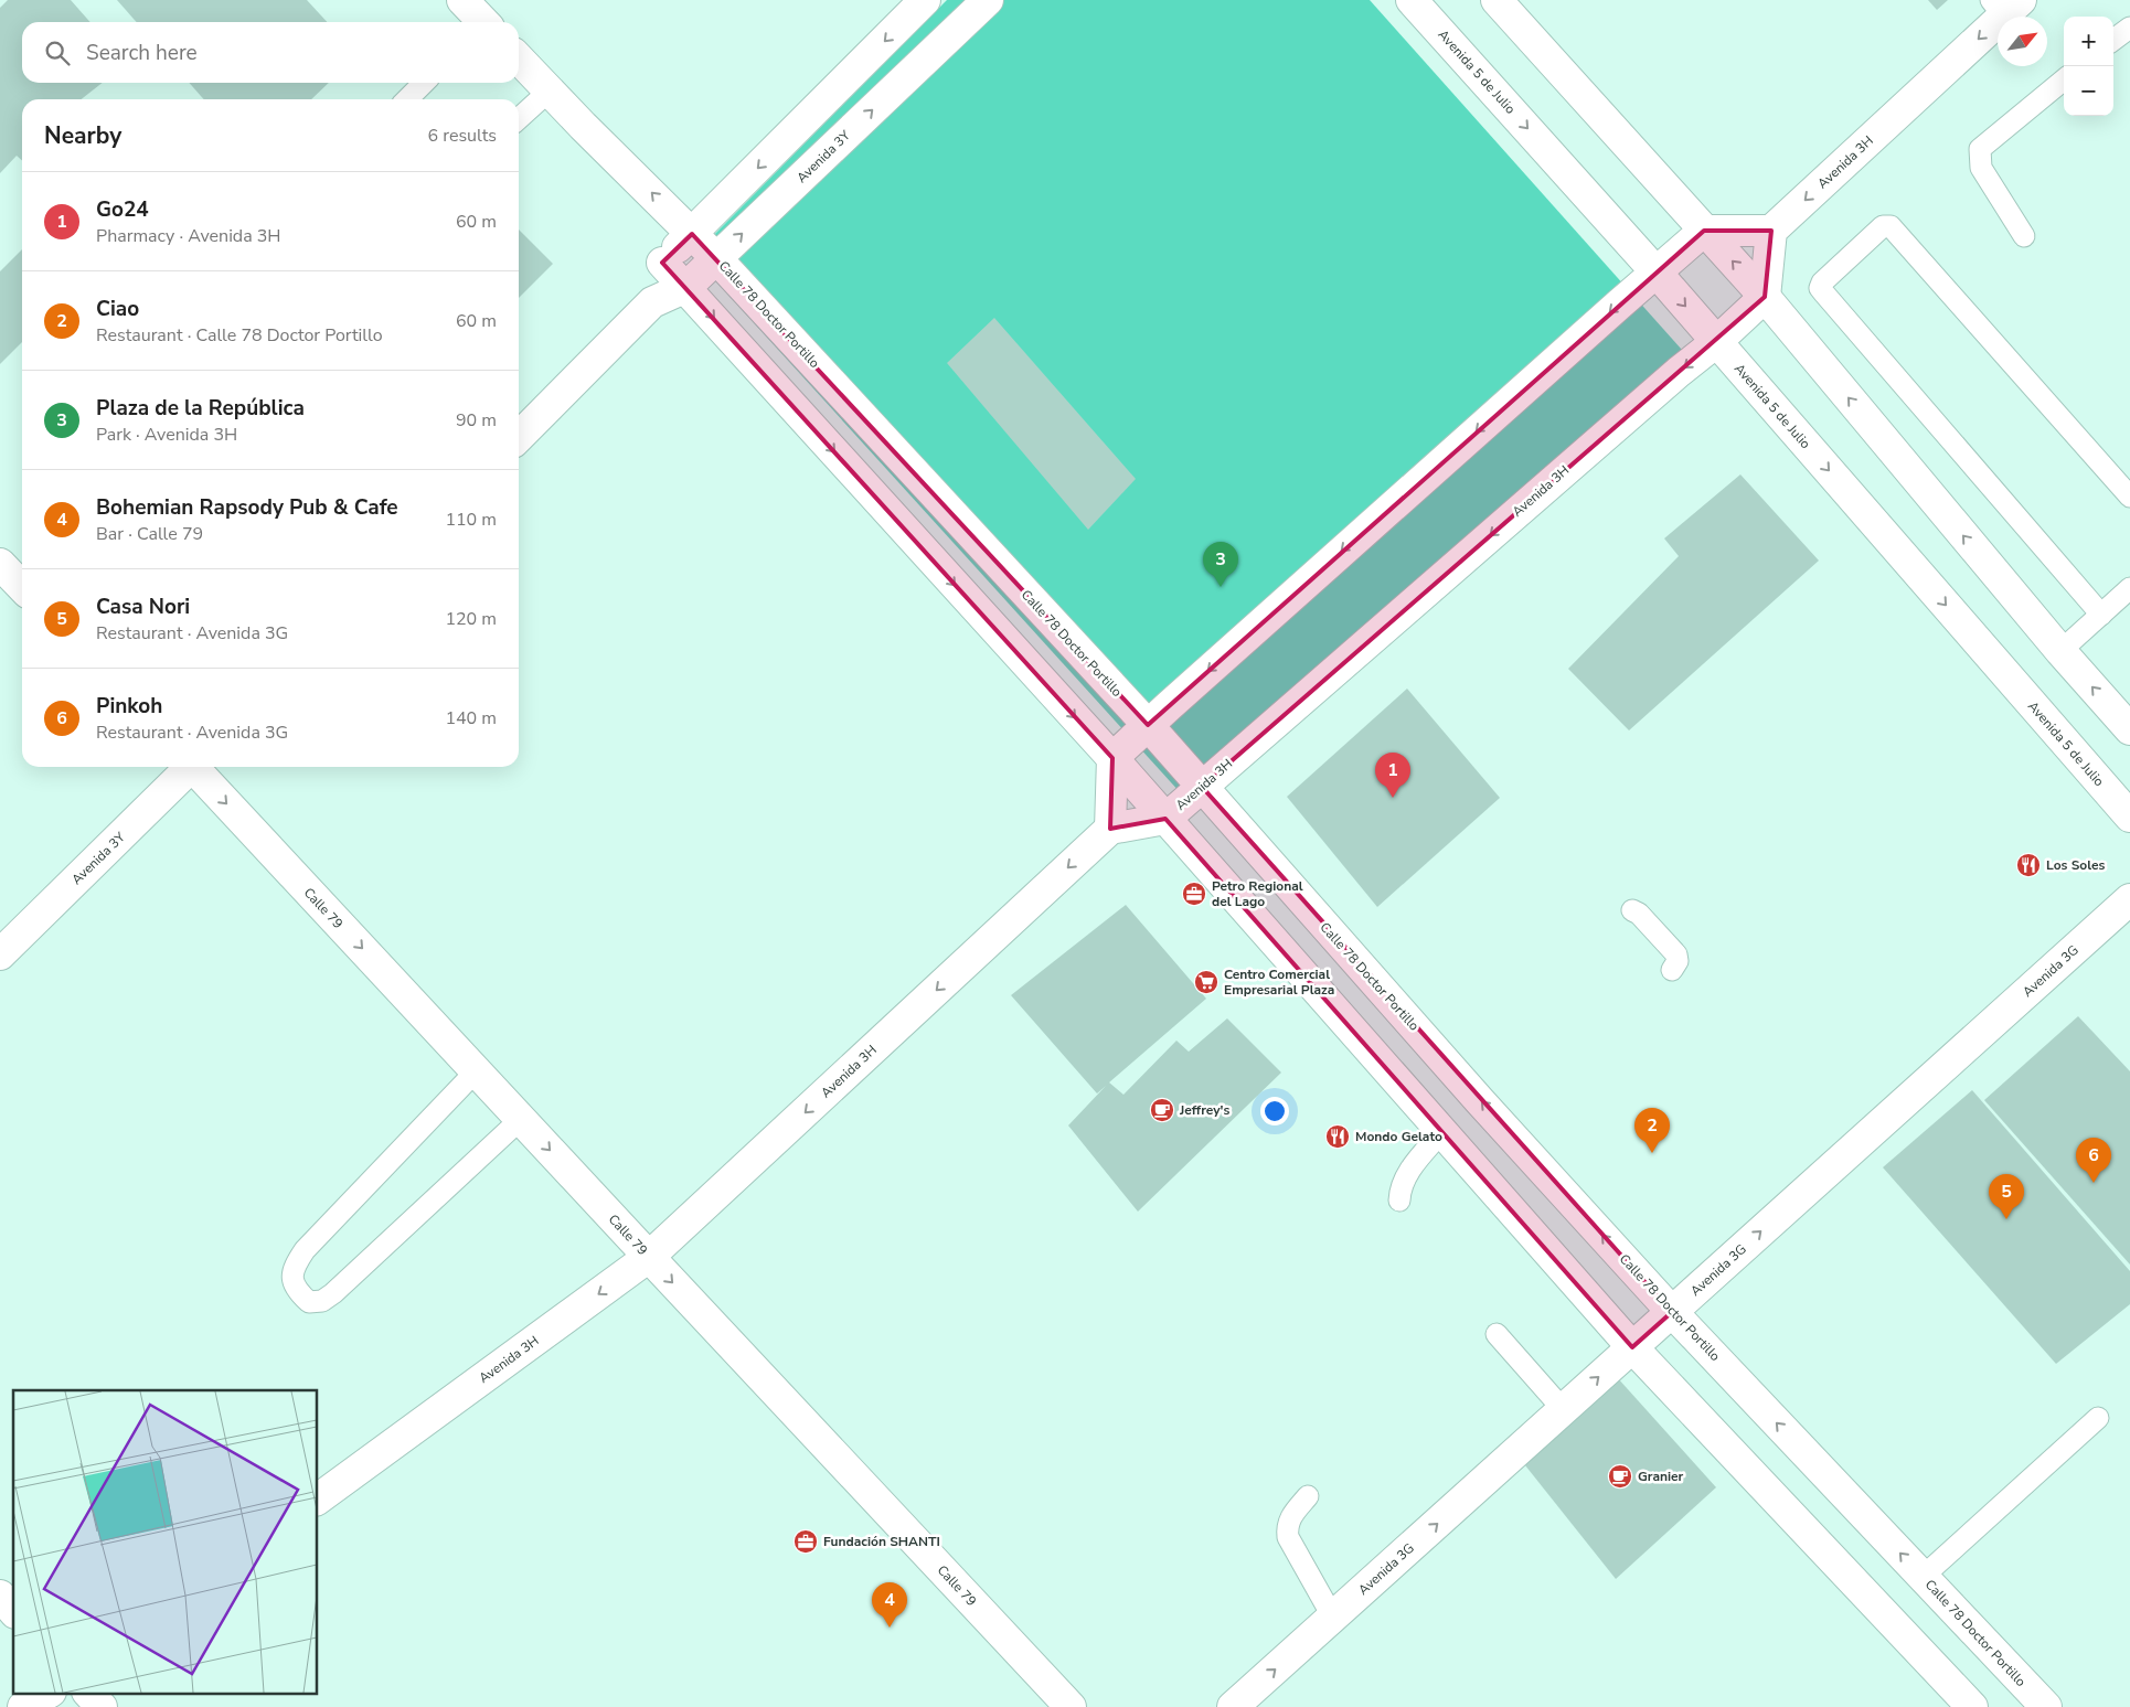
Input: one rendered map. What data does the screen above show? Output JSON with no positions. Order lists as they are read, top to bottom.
{
  "streets": {
    "street": [
      "Avenida 5 de Julio",
      "Avenida 3Y",
      "Avenida 3H",
      "Calle 78 Doctor Portillo",
      "Calle 79",
      "Avenida 3G"
    ]
  },
  "crossings": [
    ["Avenida 5 de Julio", "Avenida 3H"],
    ["Avenida 3Y", "Calle 78 Doctor Portillo"],
    ["Avenida 3H", "Calle 78 Doctor Portillo"],
    ["Avenida 3H", "Calle 79"],
    ["Calle 78 Doctor Portillo", "Avenida 3G"]
  ],
  "one_way": ["Calle 79", "Avenida 3G"],
  "places": {
    "restaurant": ["Los Soles", "Mondo Gelato"],
    "office": ["Petro Regional del Lago", "Fundación SHANTI"],
    "supermarket": ["Centro Comercial Empresarial Plaza"],
    "cafe": ["Jeffrey's", "Granier"]
  },
  "north": "top right",
  "page": {
    "map_buttons": ["+", "−"],
    "search": "Search here",
    "heading": ["Nearby", "6 results"],
    "list": [
      {
        "mark": "1",
        "name": "Go24",
        "note": "Pharmacy · Avenida 3H",
        "value": "60 m"
      },
      {
        "mark": "2",
        "name": "Ciao",
        "note": "Restaurant · Calle 78 Doctor Portillo",
        "value": "60 m"
      },
      {
        "mark": "3",
        "name": "Plaza de la República",
        "note": "Park · Avenida 3H",
        "value": "90 m"
      },
      {
        "mark": "4",
        "name": "Bohemian Rapsody Pub & Cafe",
        "note": "Bar · Calle 79",
        "value": "110 m"
      },
      {
        "mark": "5",
        "name": "Casa Nori",
        "note": "Restaurant · Avenida 3G",
        "value": "120 m"
      },
      {
        "mark": "6",
        "name": "Pinkoh",
        "note": "Restaurant · Avenida 3G",
        "value": "140 m"
      }
    ],
    "pins": [
      "3",
      "1",
      "2",
      "6",
      "5",
      "4"
    ]
  }
}
